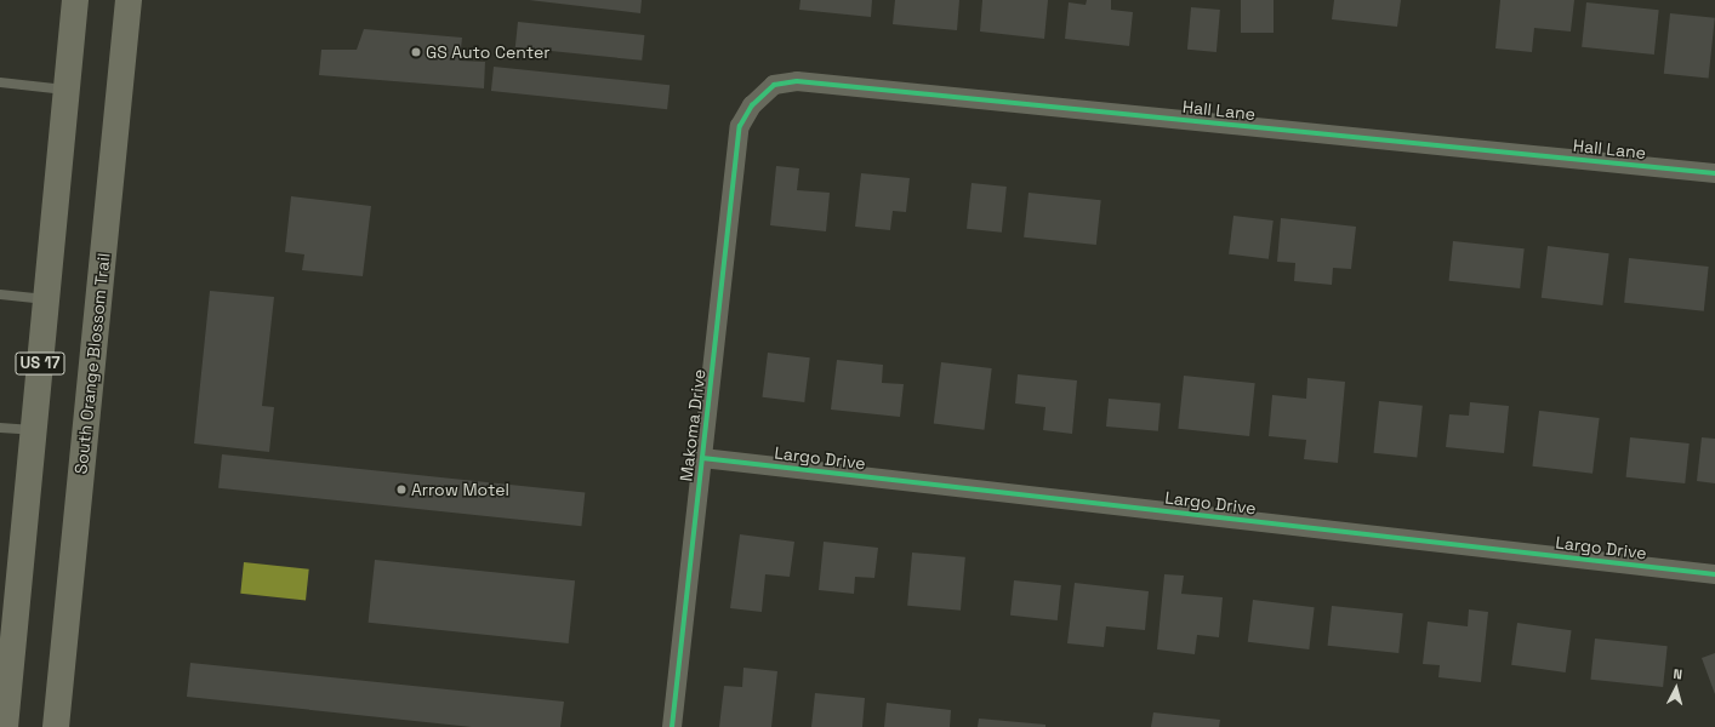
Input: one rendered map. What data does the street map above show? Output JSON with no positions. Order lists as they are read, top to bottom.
{
  "streets": {
    "main road": ["US 17", "South Orange Blossom Trail"],
    "street": ["Hall Lane", "Makoma Drive", "Largo Drive"]
  },
  "crossings": [
    ["Hall Lane", "Makoma Drive"],
    ["Makoma Drive", "Largo Drive"]
  ],
  "places": ["GS Auto Center", "Arrow Motel"],
  "north": "top"
}
